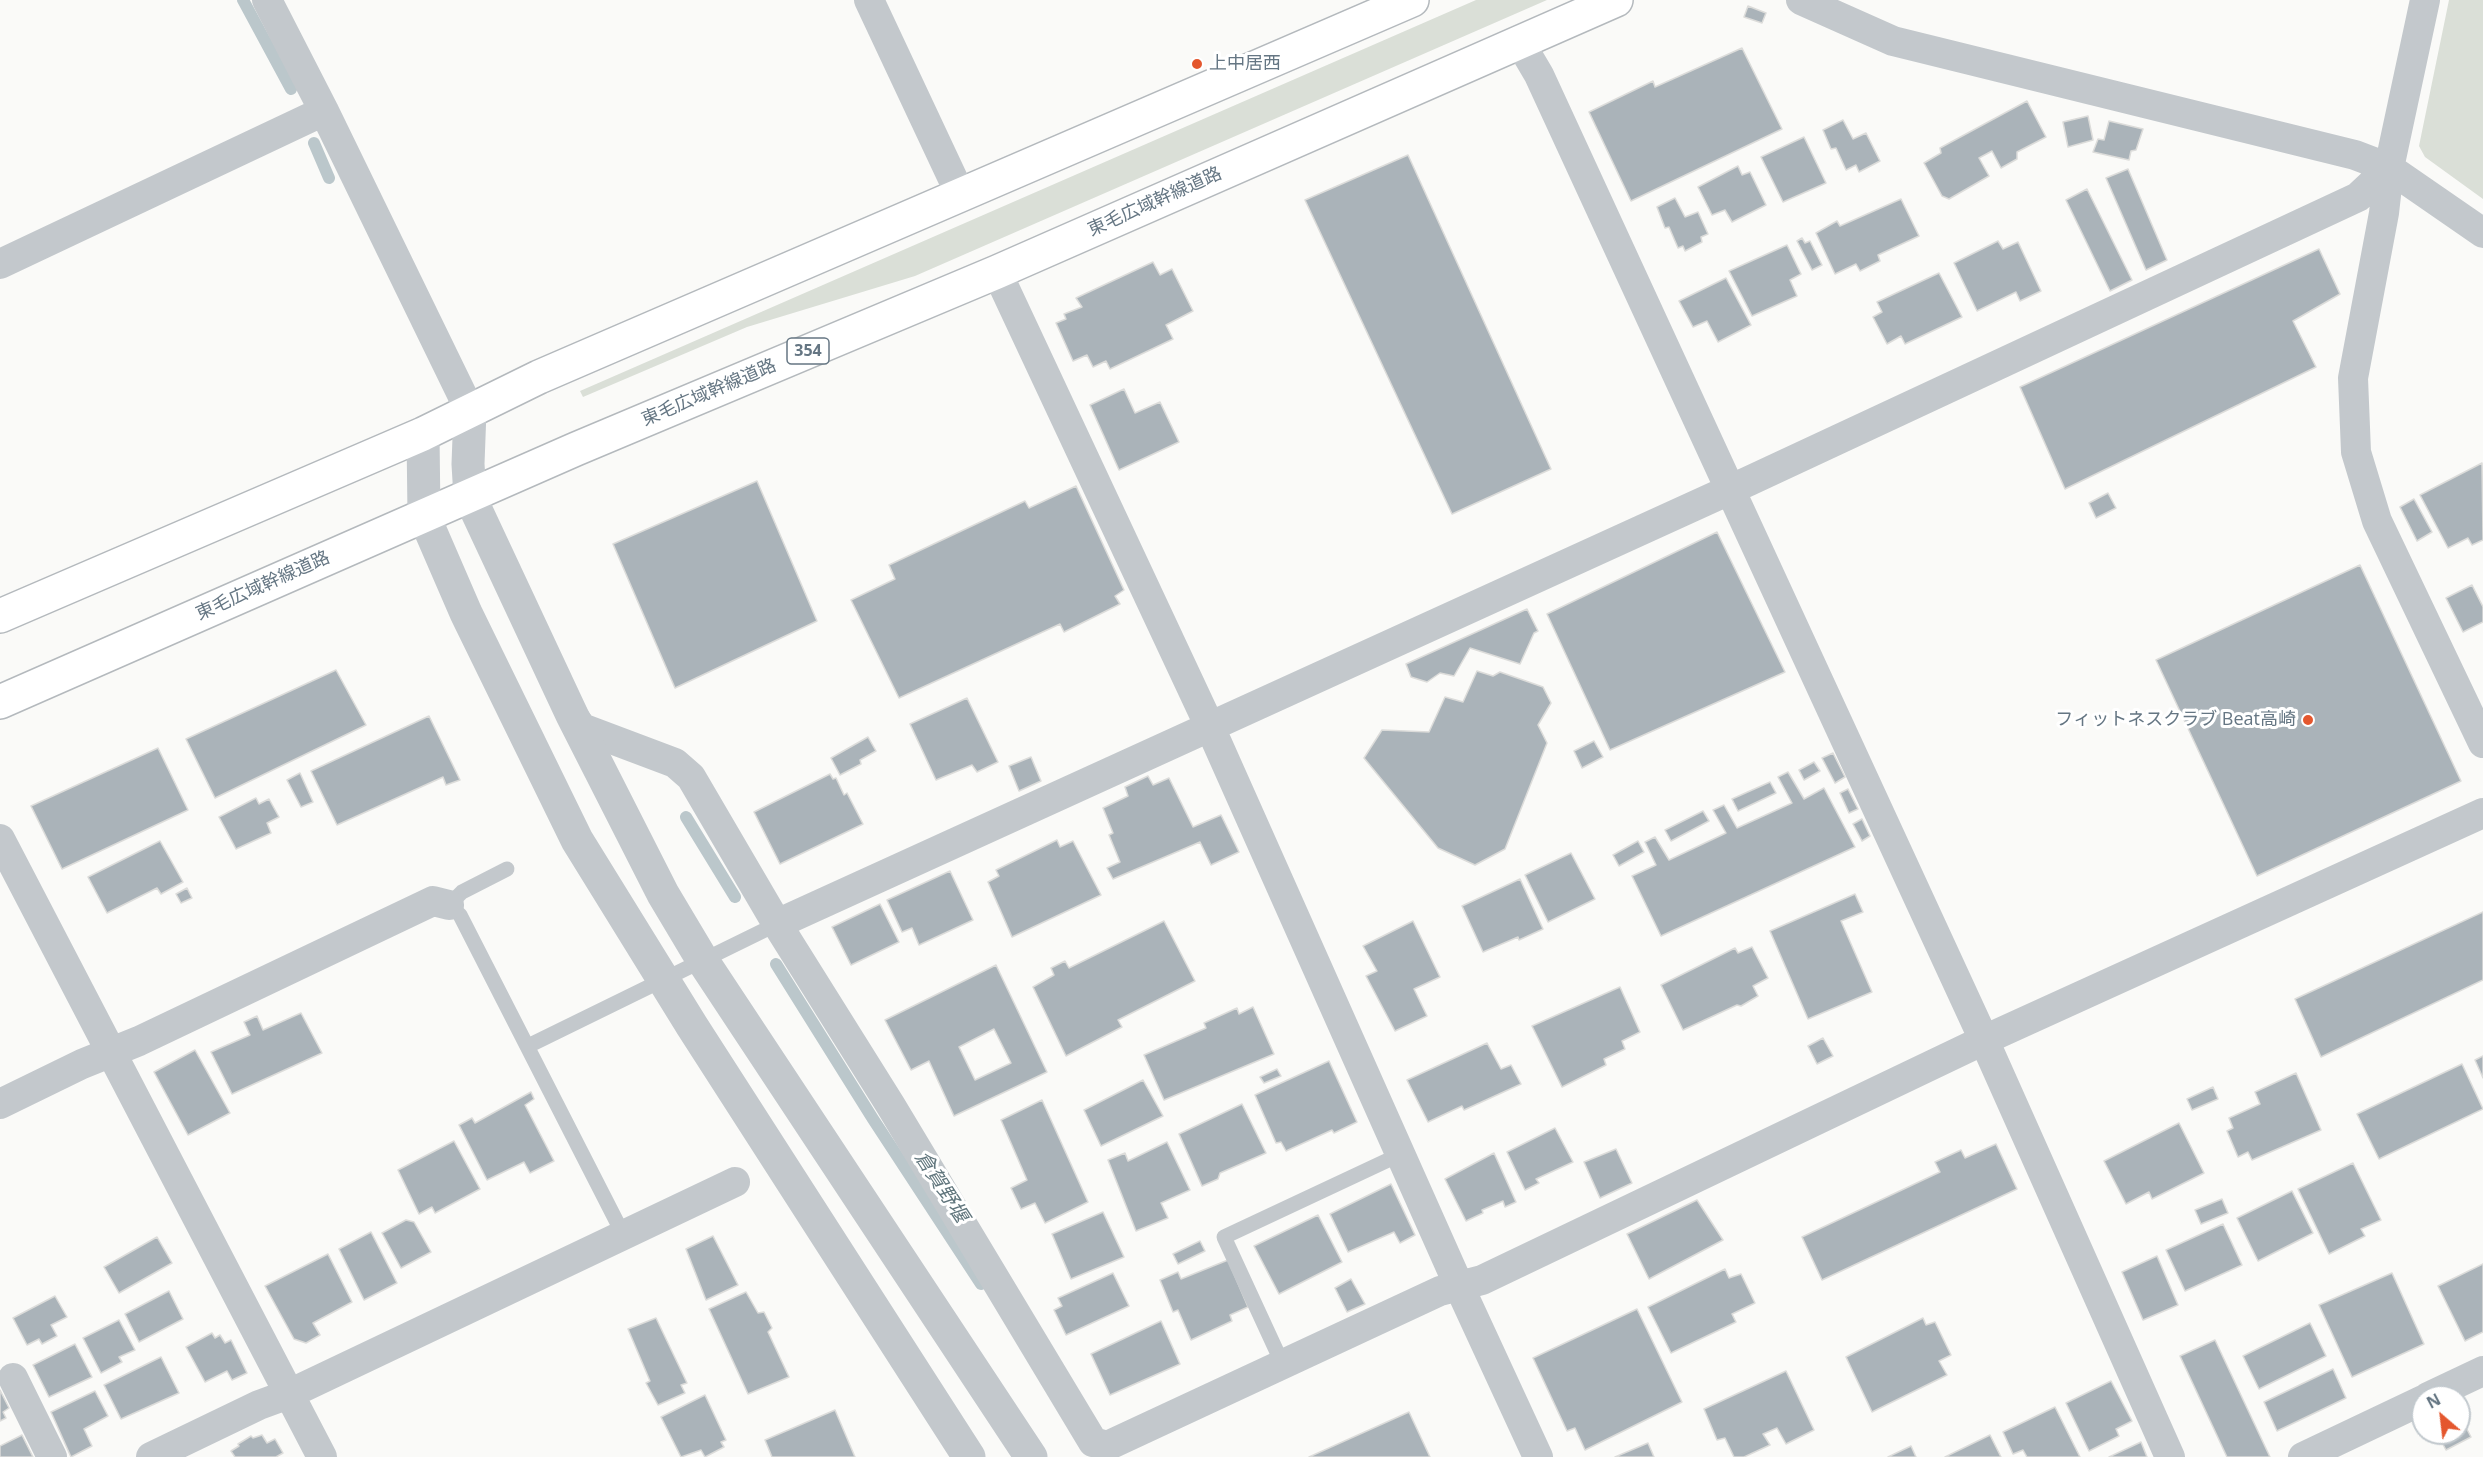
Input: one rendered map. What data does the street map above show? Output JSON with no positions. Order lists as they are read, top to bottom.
{
  "streets": {
    "highway": ["東毛広域幹線道路", "354"]
  },
  "water": ["倉賀野堰"],
  "places": ["上中居西", "フィットネスクラブ Beat高崎"],
  "north": "top left"
}
